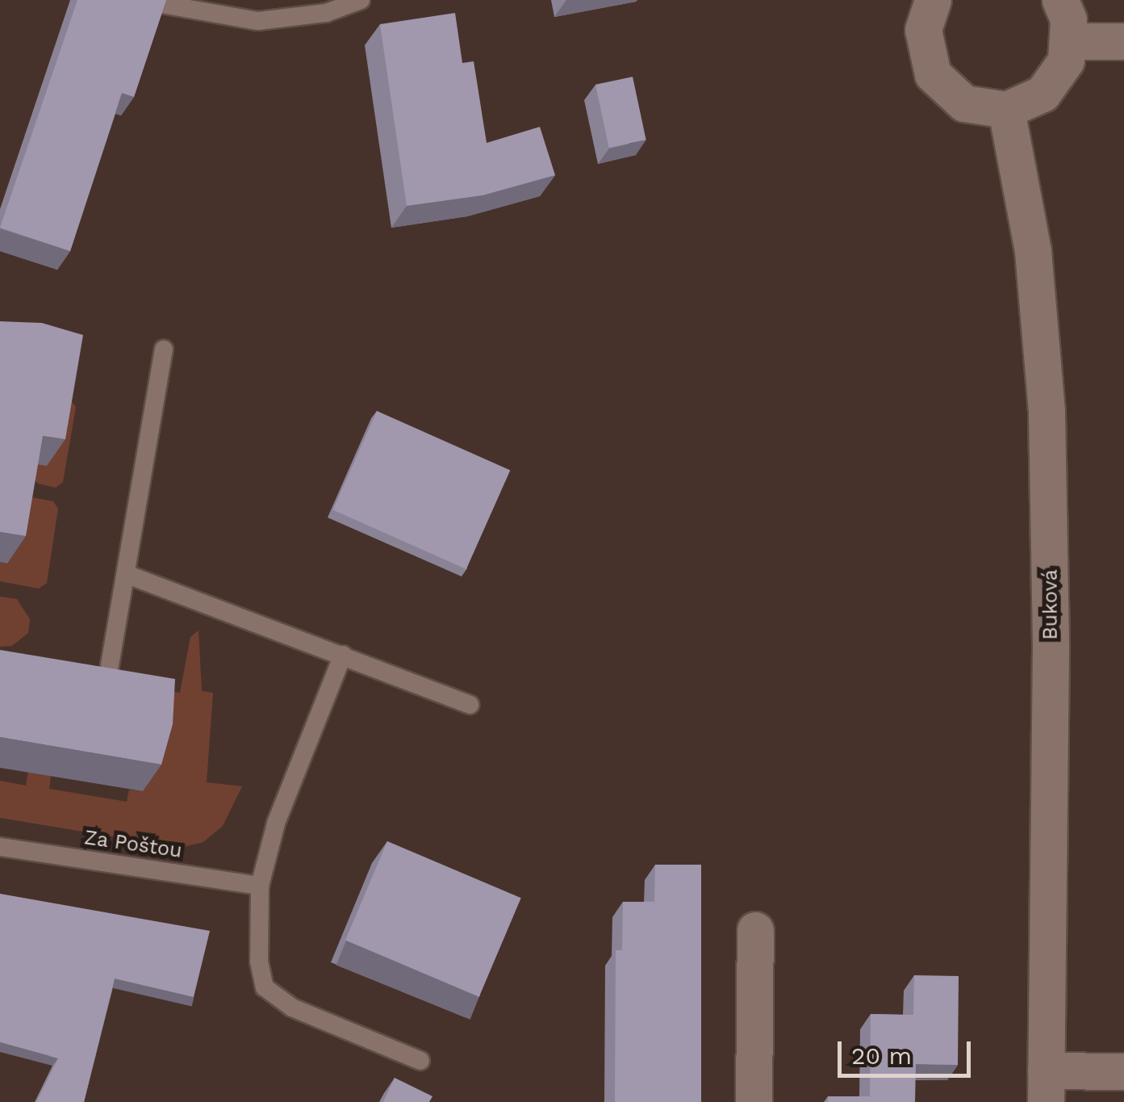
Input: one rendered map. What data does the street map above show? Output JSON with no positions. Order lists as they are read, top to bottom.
{
  "streets": {
    "street": ["Buková"],
    "lane": ["Za Poštou"]
  },
  "scale_bar": "20 m"
}
